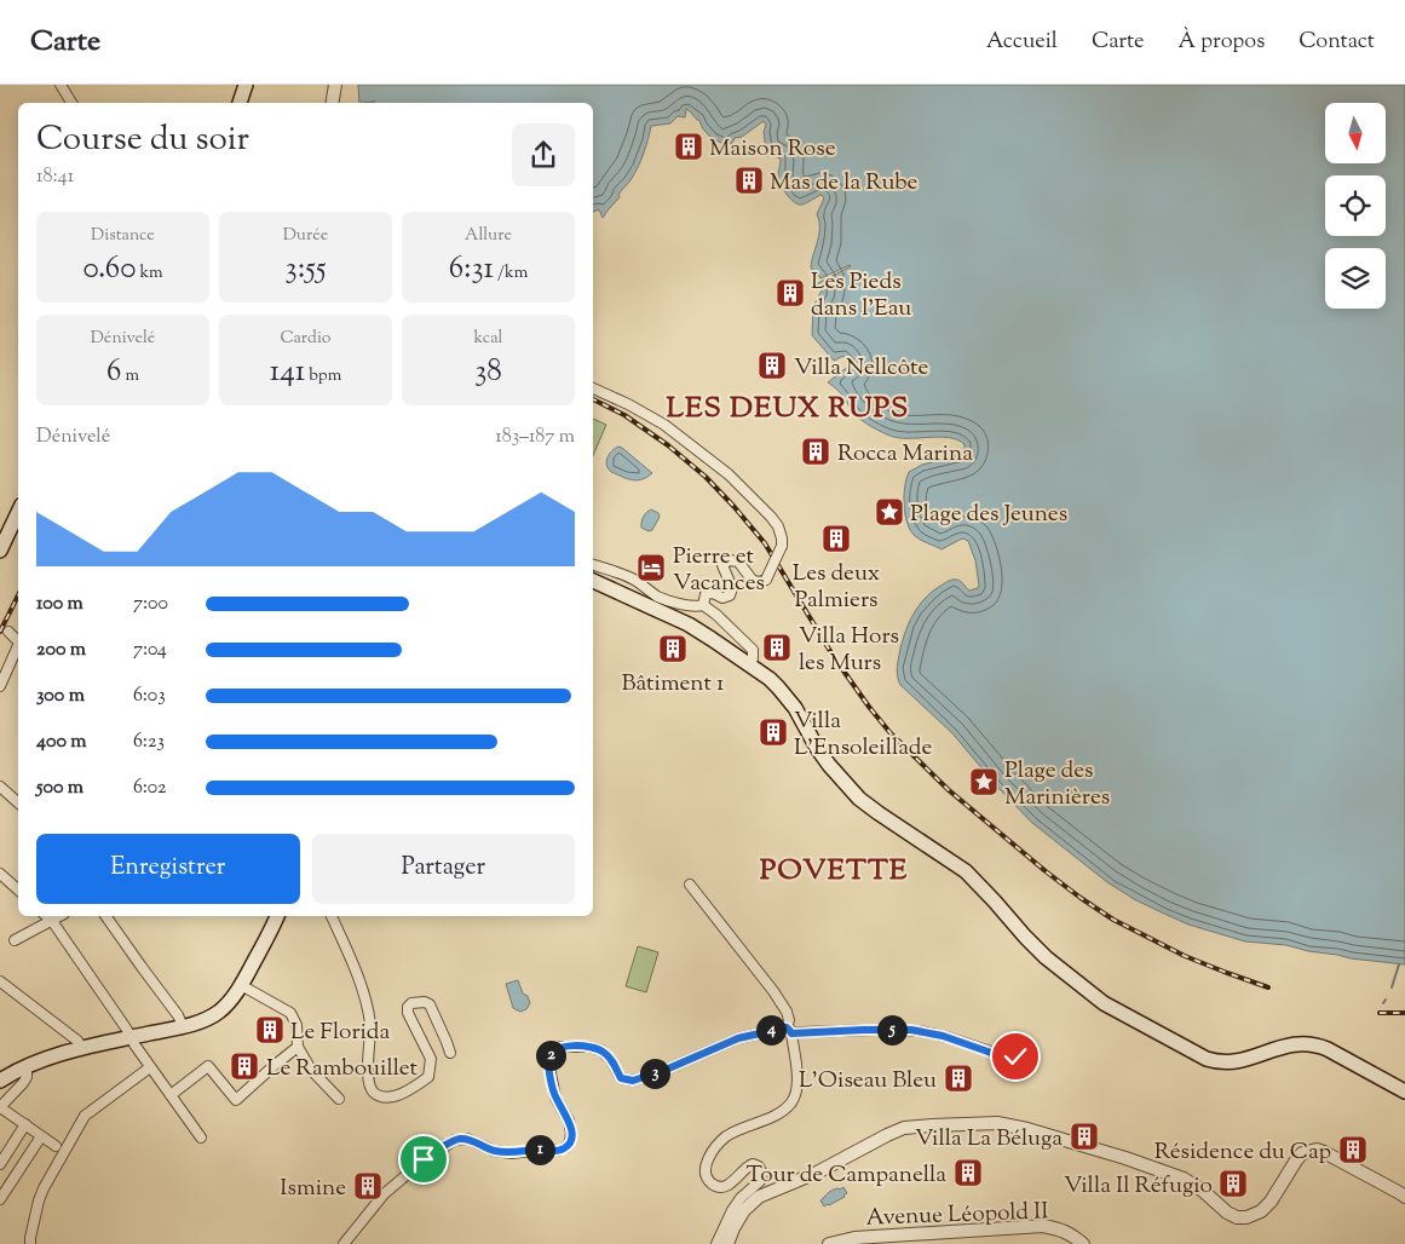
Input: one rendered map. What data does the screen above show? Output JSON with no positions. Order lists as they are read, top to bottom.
{
  "streets": {
    "street": ["Avenue Léopold II"]
  },
  "districts": ["LES DEUX RUPS", "POVETTE"],
  "places": {
    "building": [
      "Maison Rose",
      "Mas de la Rube",
      "Les Pieds dans l'Eau",
      "Villa Nellcôte",
      "Rocca Marina",
      "Les deux Palmiers",
      "Villa Hors les Murs",
      "Bâtiment 1",
      "Villa L'Ensoleillade",
      "Le Florida",
      "Le Rambouillet",
      "L'Oiseau Bleu",
      "Villa La Béluga",
      "Résidence du Cap",
      "Tour de Campanella",
      "Villa Il Réfugio",
      "Ismine"
    ],
    "place": ["Plage des Jeunes", "Plage des Marinières"],
    "hotel": ["Pierre et Vacances"]
  },
  "north": "bottom",
  "page": {
    "header": "Carte",
    "nav": [
      "Accueil",
      "Carte",
      "À propos",
      "Contact"
    ],
    "heading": ["Course du soir", "18:41"],
    "stats": [
      ["Distance", "0.60 km"],
      ["Durée", "3:55"],
      ["Allure", "6:31 /km"],
      ["Dénivelé", "6 m"],
      ["Cardio", "141 bpm"],
      ["kcal", "38"]
    ],
    "chart": ["Dénivelé", "183–187 m"],
    "list": [
      {
        "name": "100 m",
        "note": "7:00"
      },
      {
        "name": "200 m",
        "note": "7:04"
      },
      {
        "name": "300 m",
        "note": "6:03"
      },
      {
        "name": "400 m",
        "note": "6:23"
      },
      {
        "name": "500 m",
        "note": "6:02"
      }
    ],
    "buttons": ["Enregistrer", "Partager"],
    "pins": [
      "4",
      "5",
      "2",
      "3",
      "1"
    ]
  }
}
